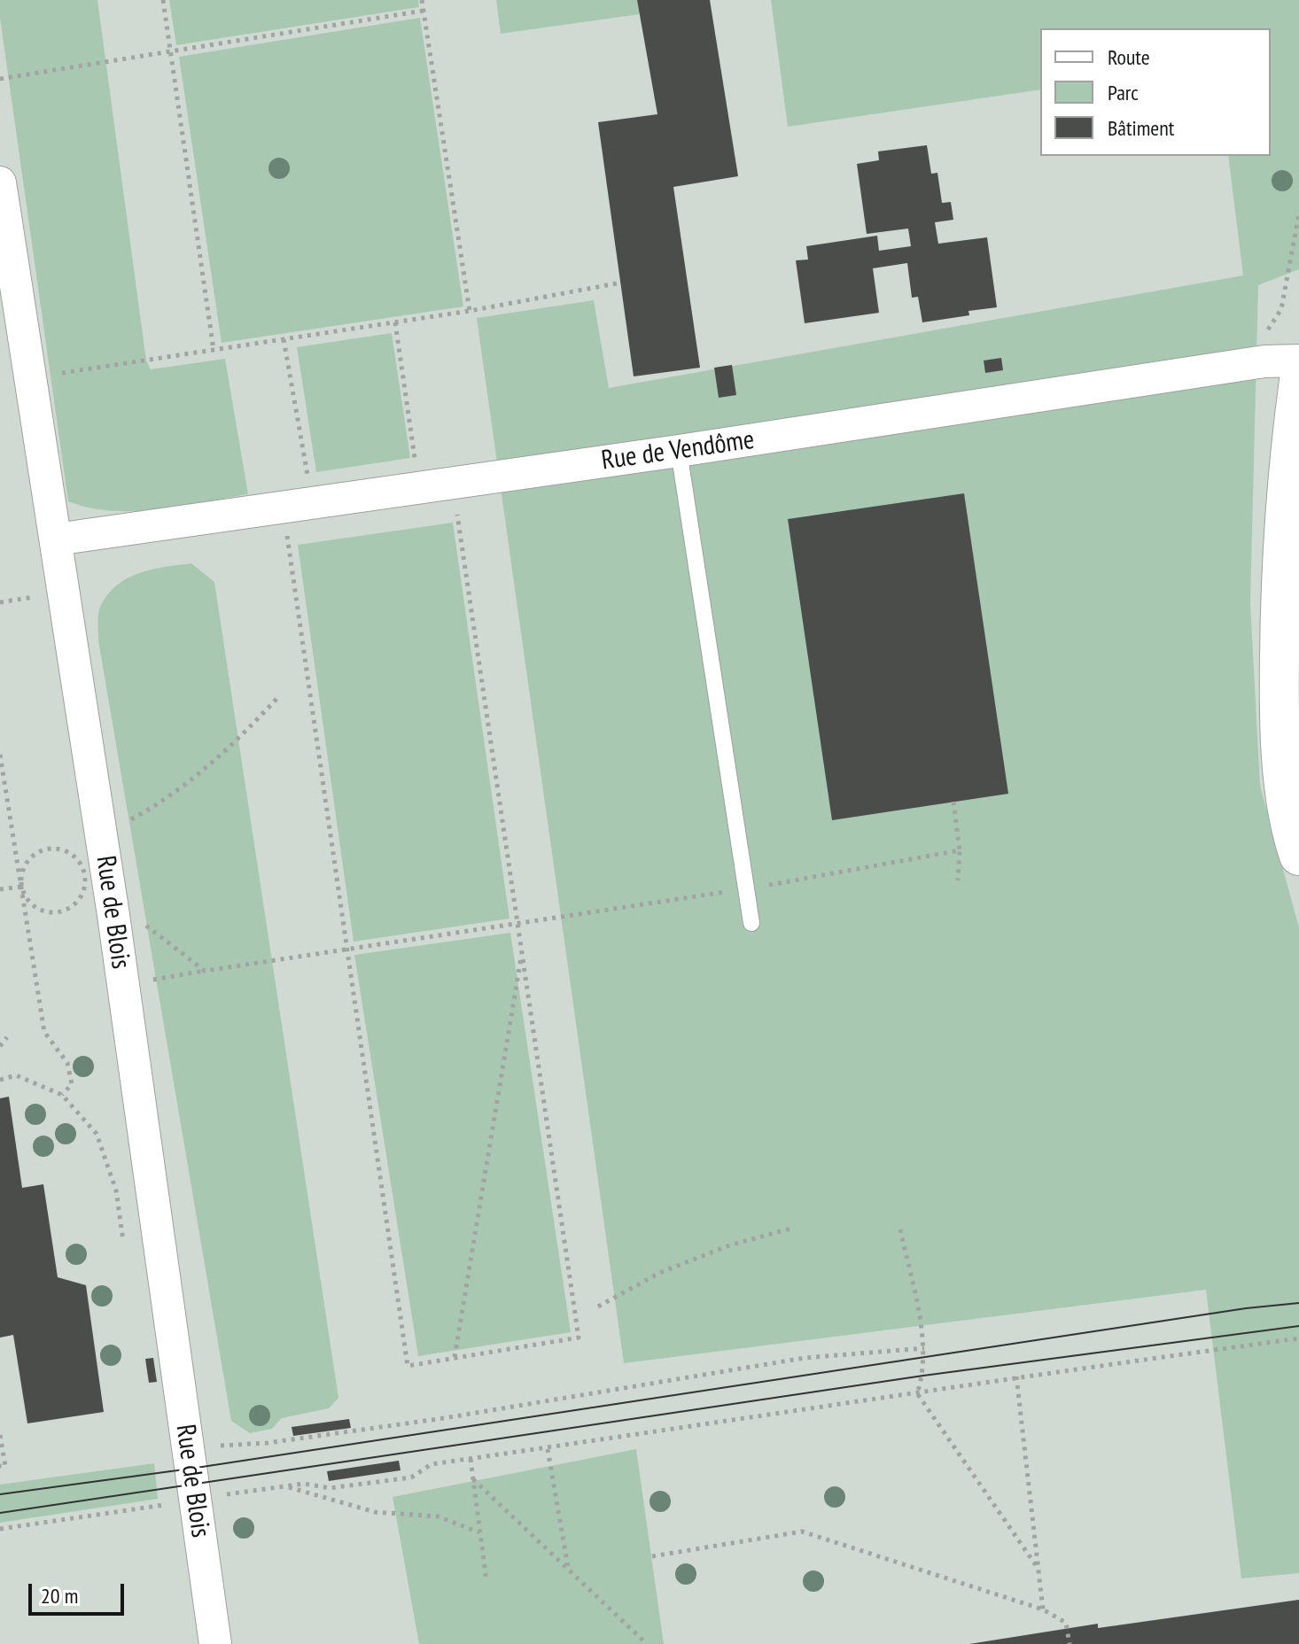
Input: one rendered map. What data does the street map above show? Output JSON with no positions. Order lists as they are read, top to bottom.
{
  "streets": {
    "street": ["Rue de Vendôme", "Rue de Blois"]
  },
  "crossings": [
    ["Rue de Vendôme", "Rue de Blois"]
  ],
  "legend": ["Route", "Parc", "Bâtiment"],
  "scale_bar": "20 m"
}
